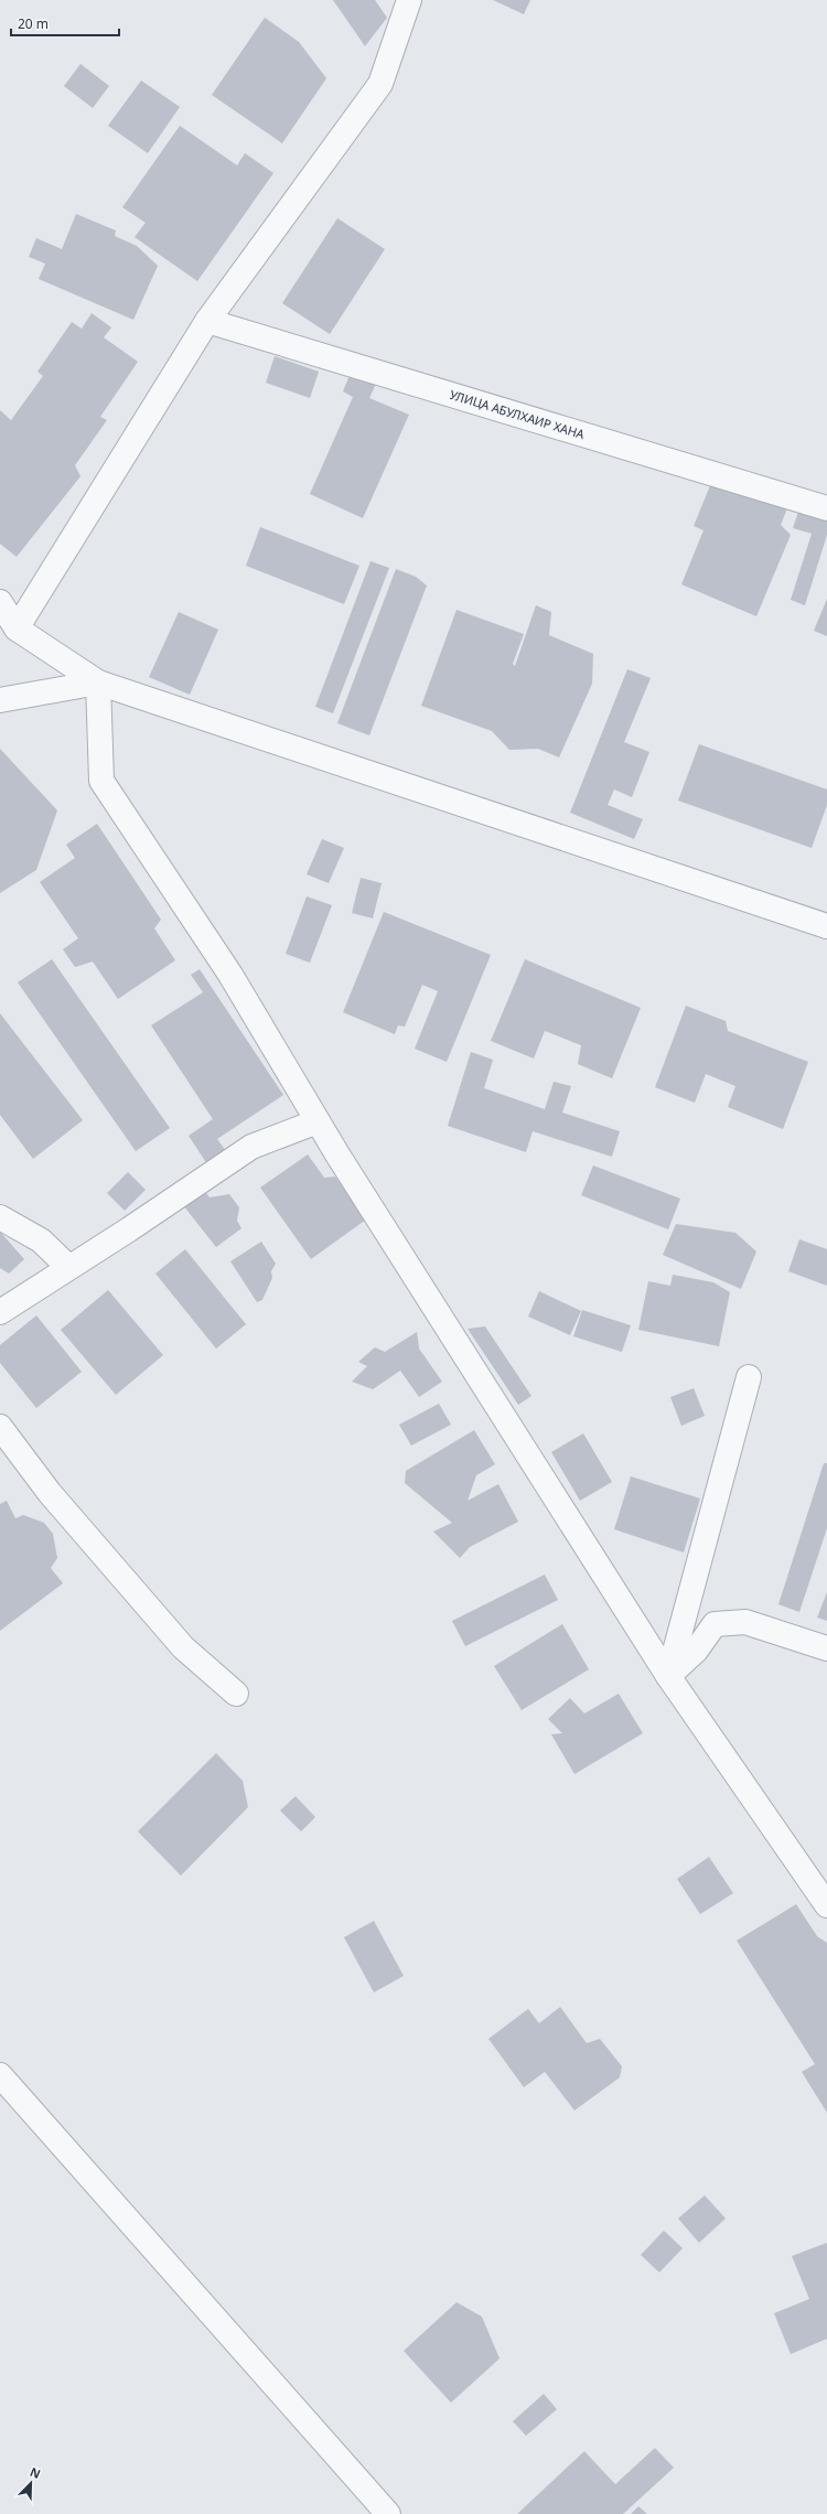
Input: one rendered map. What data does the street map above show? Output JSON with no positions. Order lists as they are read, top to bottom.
{
  "streets": {
    "street": ["УЛИЦА АБУЛХАИР ХАНА"]
  },
  "scale_bar": "20 m",
  "north": "top right"
}
